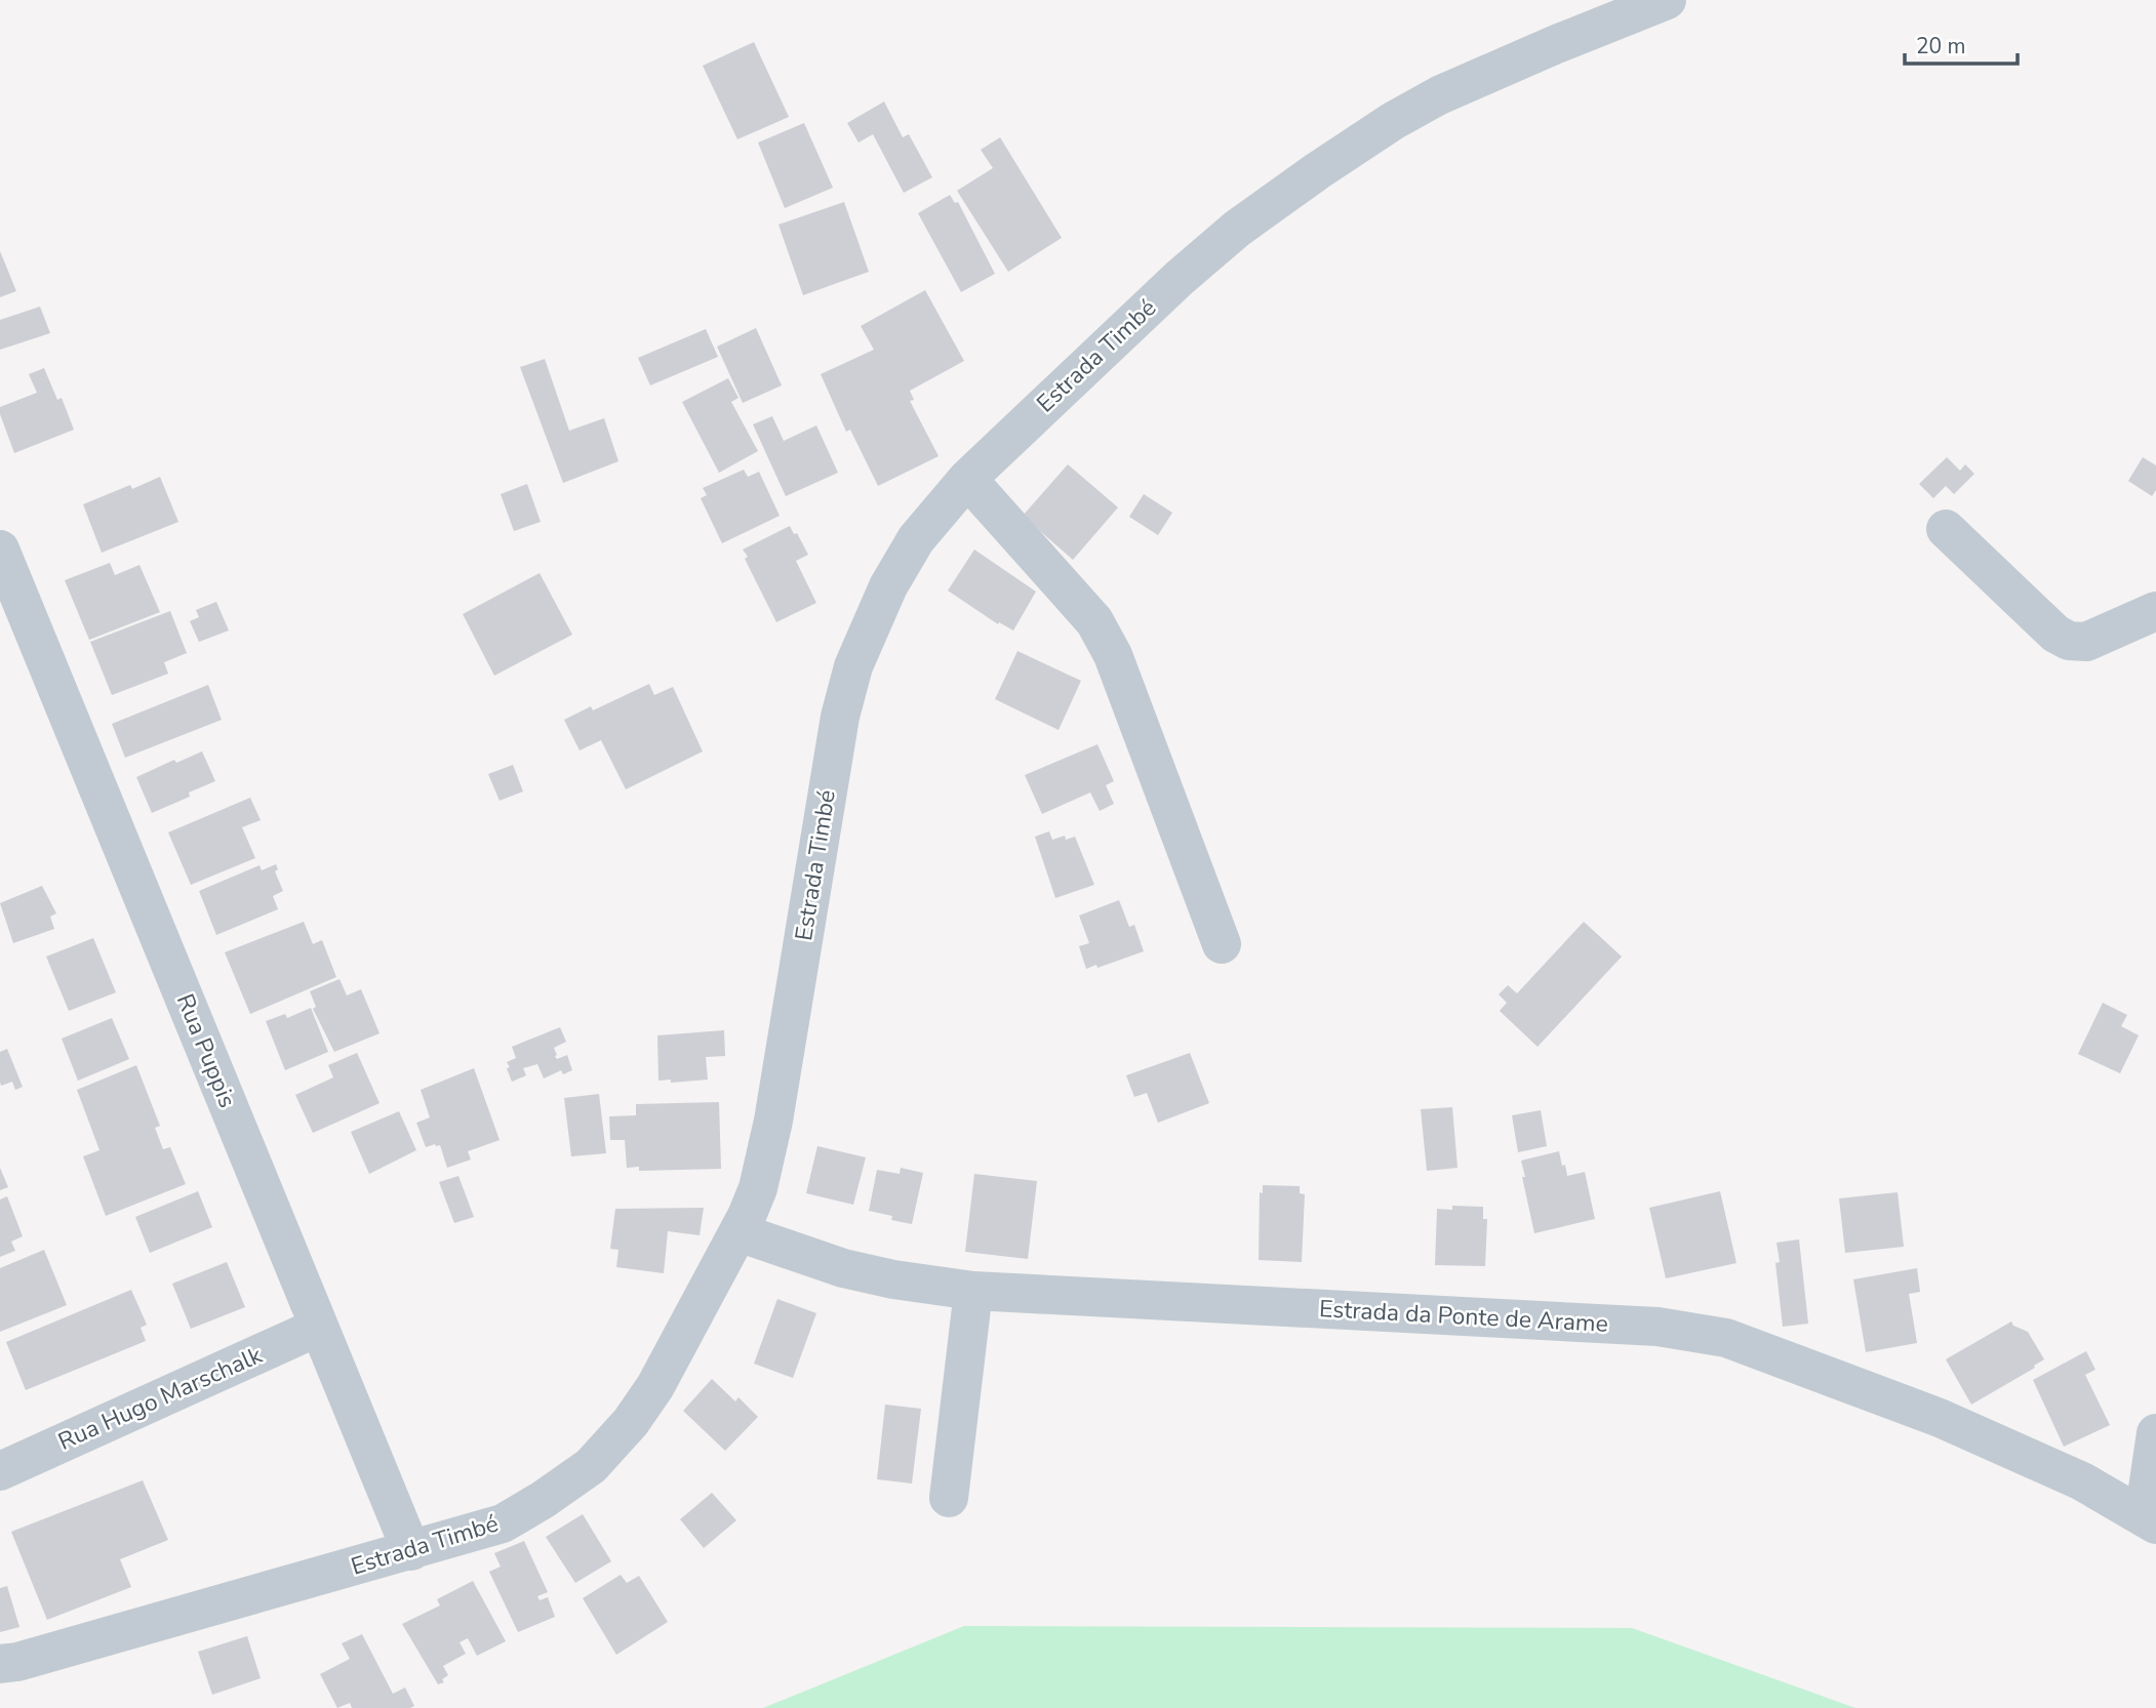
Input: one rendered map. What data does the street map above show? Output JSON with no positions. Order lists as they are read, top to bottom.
{
  "streets": {
    "street": [
      "Estrada Timbé",
      "Rua Puppis",
      "Estrada da Ponte de Arame",
      "Rua Hugo Marschalk"
    ]
  },
  "crossings": [
    ["Estrada Timbé", "Rua Puppis"],
    ["Estrada Timbé", "Estrada da Ponte de Arame"],
    ["Rua Puppis", "Rua Hugo Marschalk"]
  ],
  "scale_bar": "20 m"
}
